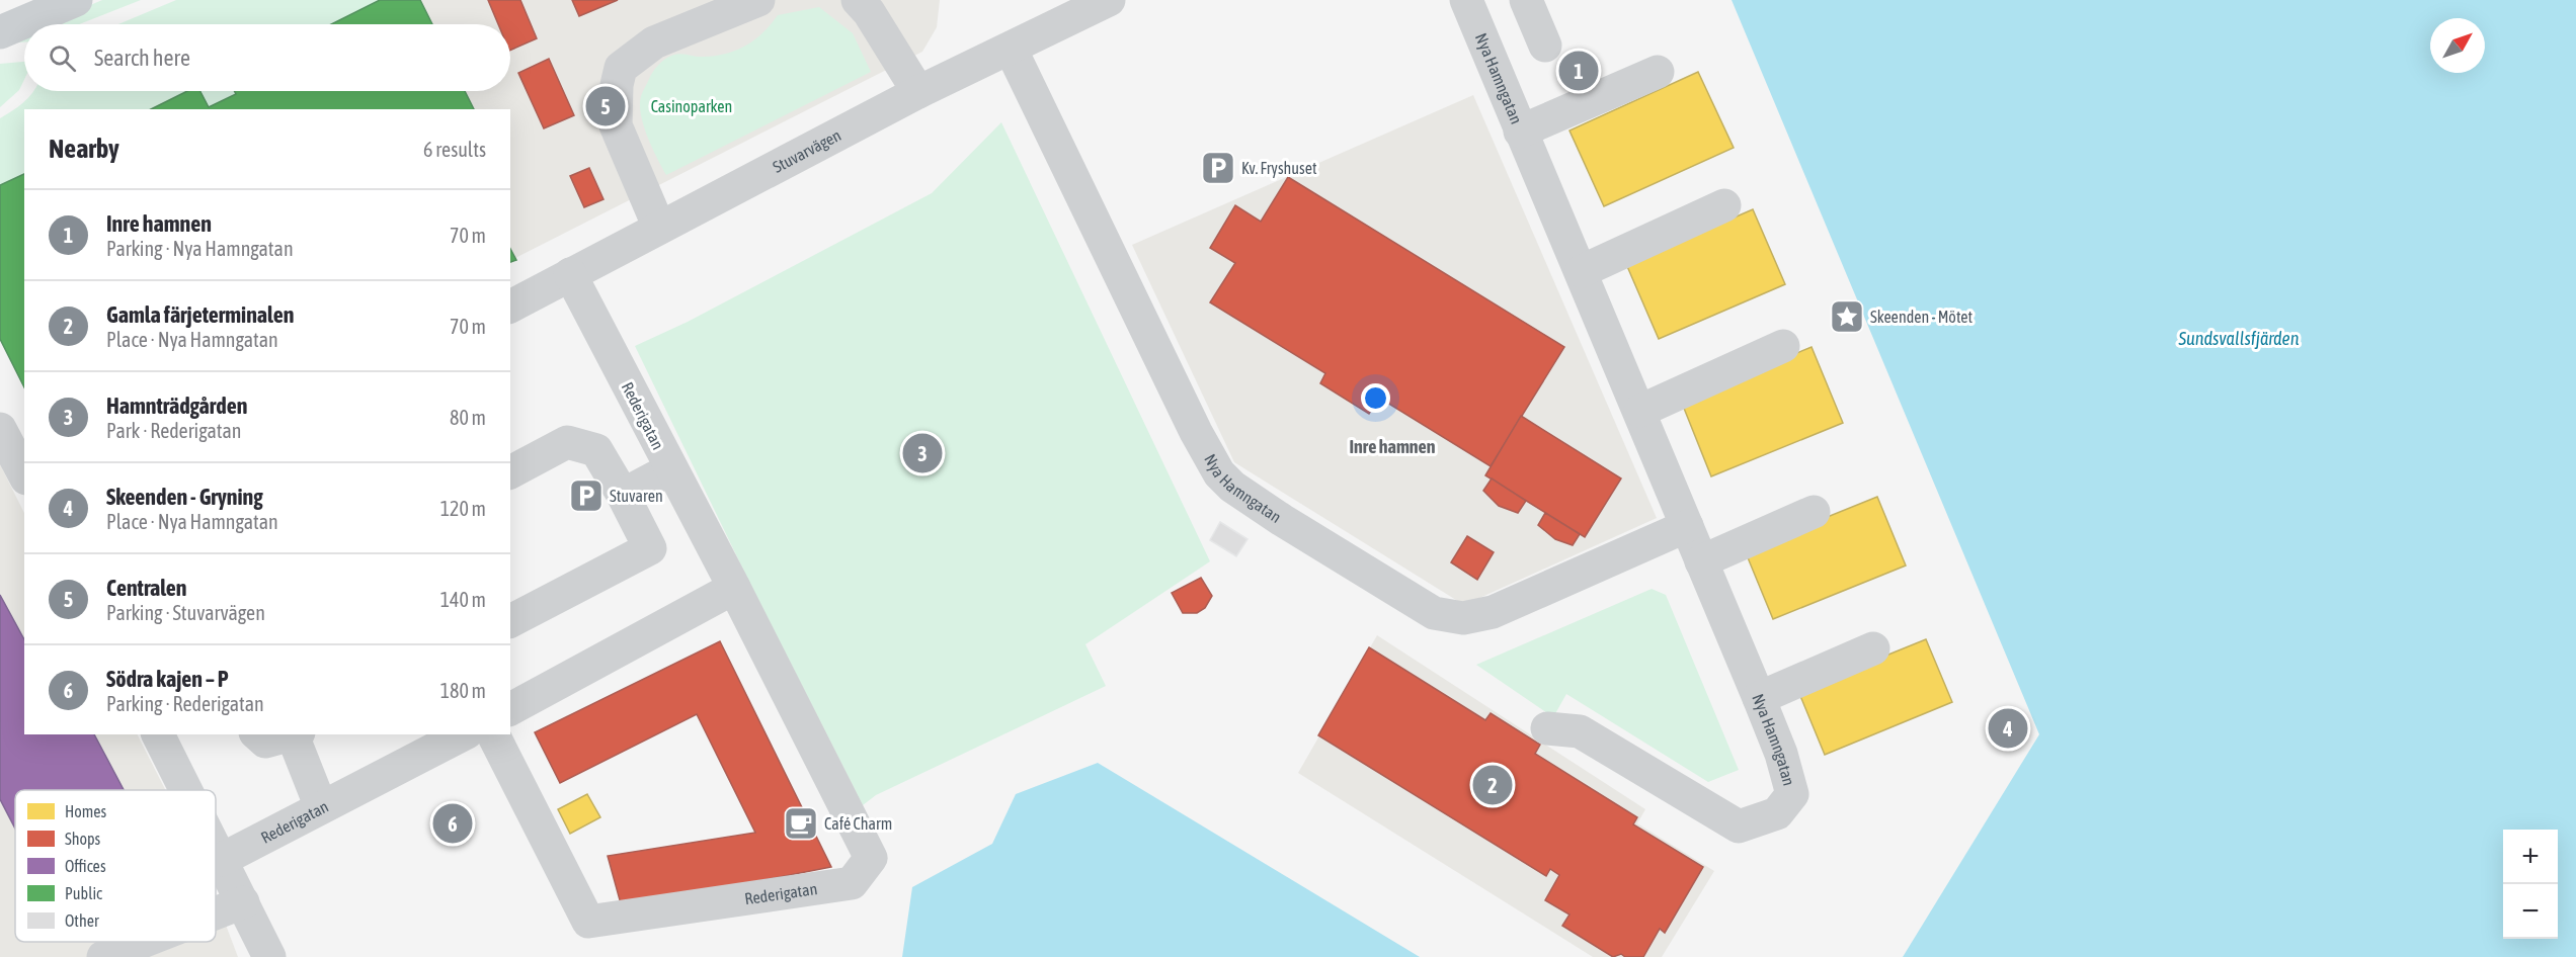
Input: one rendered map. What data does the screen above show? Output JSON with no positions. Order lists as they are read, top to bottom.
{
  "streets": {
    "street": ["Nya Hamngatan", "Stuvarvägen", "Rederigatan"]
  },
  "crossings": [
    ["Nya Hamngatan", "Stuvarvägen"],
    ["Stuvarvägen", "Rederigatan"]
  ],
  "districts": ["Inre hamnen"],
  "water": ["Sundsvallsfjärden"],
  "parks": ["Casinoparken"],
  "places": {
    "parking": ["Kv. Fryshuset", "Stuvaren"],
    "place": ["Skeenden - Mötet"],
    "cafe": ["Café Charm"]
  },
  "legend": [
    "Homes",
    "Shops",
    "Offices",
    "Public",
    "Other"
  ],
  "north": "top right",
  "page": {
    "search": "Search here",
    "pins": [
      "1",
      "5",
      "3",
      "4",
      "2",
      "6"
    ],
    "heading": ["Nearby", "6 results"],
    "list": [
      {
        "mark": "1",
        "name": "Inre hamnen",
        "note": "Parking · Nya Hamngatan",
        "value": "70 m"
      },
      {
        "mark": "2",
        "name": "Gamla färjeterminalen",
        "note": "Place · Nya Hamngatan",
        "value": "70 m"
      },
      {
        "mark": "3",
        "name": "Hamnträdgården",
        "note": "Park · Rederigatan",
        "value": "80 m"
      },
      {
        "mark": "4",
        "name": "Skeenden - Gryning",
        "note": "Place · Nya Hamngatan",
        "value": "120 m"
      },
      {
        "mark": "5",
        "name": "Centralen",
        "note": "Parking · Stuvarvägen",
        "value": "140 m"
      },
      {
        "mark": "6",
        "name": "Södra kajen – P",
        "note": "Parking · Rederigatan",
        "value": "180 m"
      }
    ],
    "map_buttons": ["+", "−"]
  }
}
